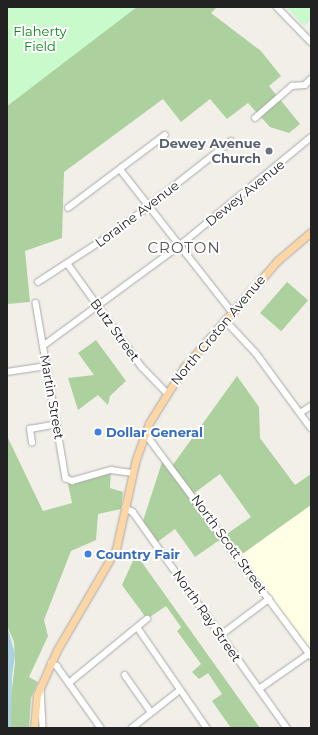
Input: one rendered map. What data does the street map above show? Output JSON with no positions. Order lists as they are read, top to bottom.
{
  "streets": {
    "main road": ["North Croton Avenue"],
    "street": [
      "Dewey Avenue",
      "Loraine Avenue",
      "Butz Street",
      "Martin Street",
      "North Scott Street",
      "North Ray Street"
    ]
  },
  "crossings": [
    ["Dewey Avenue", "Butz Street"],
    ["Dewey Avenue", "Martin Street"],
    ["Loraine Avenue", "Butz Street"],
    ["Butz Street", "North Croton Avenue"],
    ["North Croton Avenue", "Martin Street"],
    ["North Croton Avenue", "North Scott Street"],
    ["North Croton Avenue", "North Ray Street"]
  ],
  "districts": ["CROTON"],
  "parks": ["Flaherty Field"],
  "places": ["Dewey Avenue Church", "Dollar General", "Country Fair"]
}
